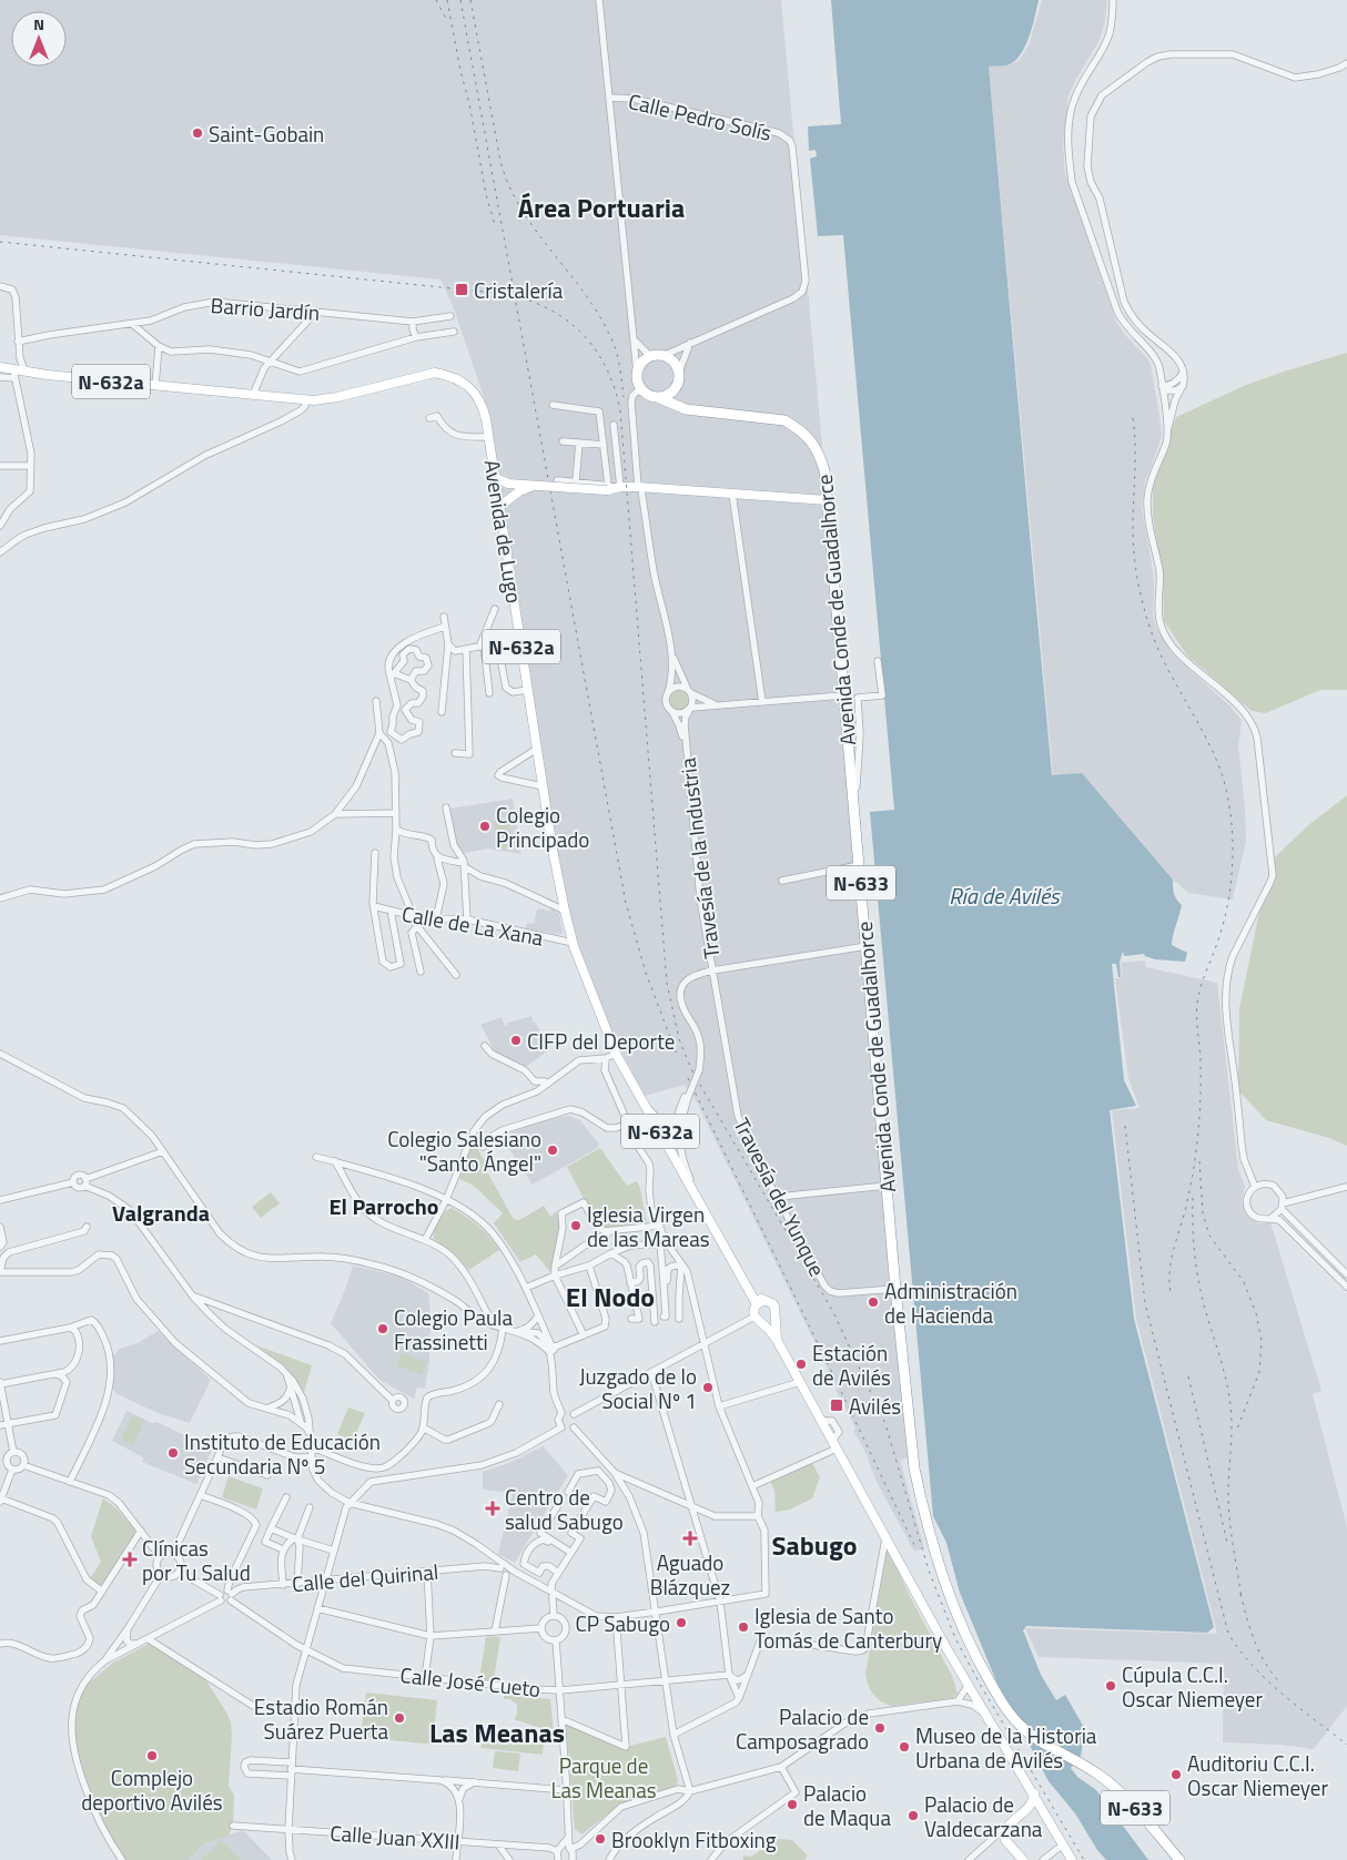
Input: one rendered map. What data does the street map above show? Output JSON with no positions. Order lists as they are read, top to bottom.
{
  "streets": {
    "highway": ["Avenida Conde de Guadalhorce", "N-633"],
    "main road": ["N-632a", "Avenida de Lugo"],
    "street": [
      "Calle Pedro Solís",
      "Barrio Jardín",
      "Travesía de la Industria",
      "Calle de La Xana",
      "Travesía del Yunque",
      "Calle del Quirinal",
      "Calle José Cueto",
      "Calle Juan XXIII"
    ]
  },
  "crossings": [
    ["N-632a", "Avenida de Lugo"],
    ["N-632a", "Travesía de la Industria"],
    ["Avenida de Lugo", "Travesía de la Industria"],
    ["Avenida de Lugo", "Calle de La Xana"],
    ["Avenida Conde de Guadalhorce", "Travesía de la Industria"],
    ["Avenida Conde de Guadalhorce", "Travesía del Yunque"],
    ["Travesía de la Industria", "Travesía del Yunque"],
    ["Calle del Quirinal", "Calle José Cueto"]
  ],
  "districts": [
    "Área Portuaria",
    "El Parrocho",
    "Valgranda",
    "El Nodo",
    "Sabugo",
    "Las Meanas"
  ],
  "water": ["Ría de Avilés"],
  "parks": ["Parque de Las Meanas"],
  "places": {
    "other": [
      "Saint-Gobain",
      "Colegio Principado",
      "CIFP del Deporte",
      "Colegio Salesiano \"Santo Ángel\"",
      "Iglesia Virgen de las Mareas",
      "Administración de Hacienda",
      "Colegio Paula Frassinetti",
      "Estación de Avilés",
      "Juzgado de lo Social Nº 1",
      "Instituto de Educación Secundaria Nº 5",
      "CP Sabugo",
      "Iglesia de Santo Tomás de Canterbury",
      "Cúpula C.C.I. Oscar Niemeyer",
      "Estadio Román Suárez Puerta",
      "Palacio de Camposagrado",
      "Museo de la Historia Urbana de Avilés",
      "Complejo deportivo Avilés",
      "Auditoriu C.C.I. Oscar Niemeyer",
      "Palacio de Maqua",
      "Palacio de Valdecarzana",
      "Brooklyn Fitboxing"
    ],
    "transit": ["Cristalería", "Avilés"],
    "health": ["Centro de salud Sabugo", "Aguado Blázquez", "Clínicas por Tu Salud"]
  },
  "north": "top"
}
